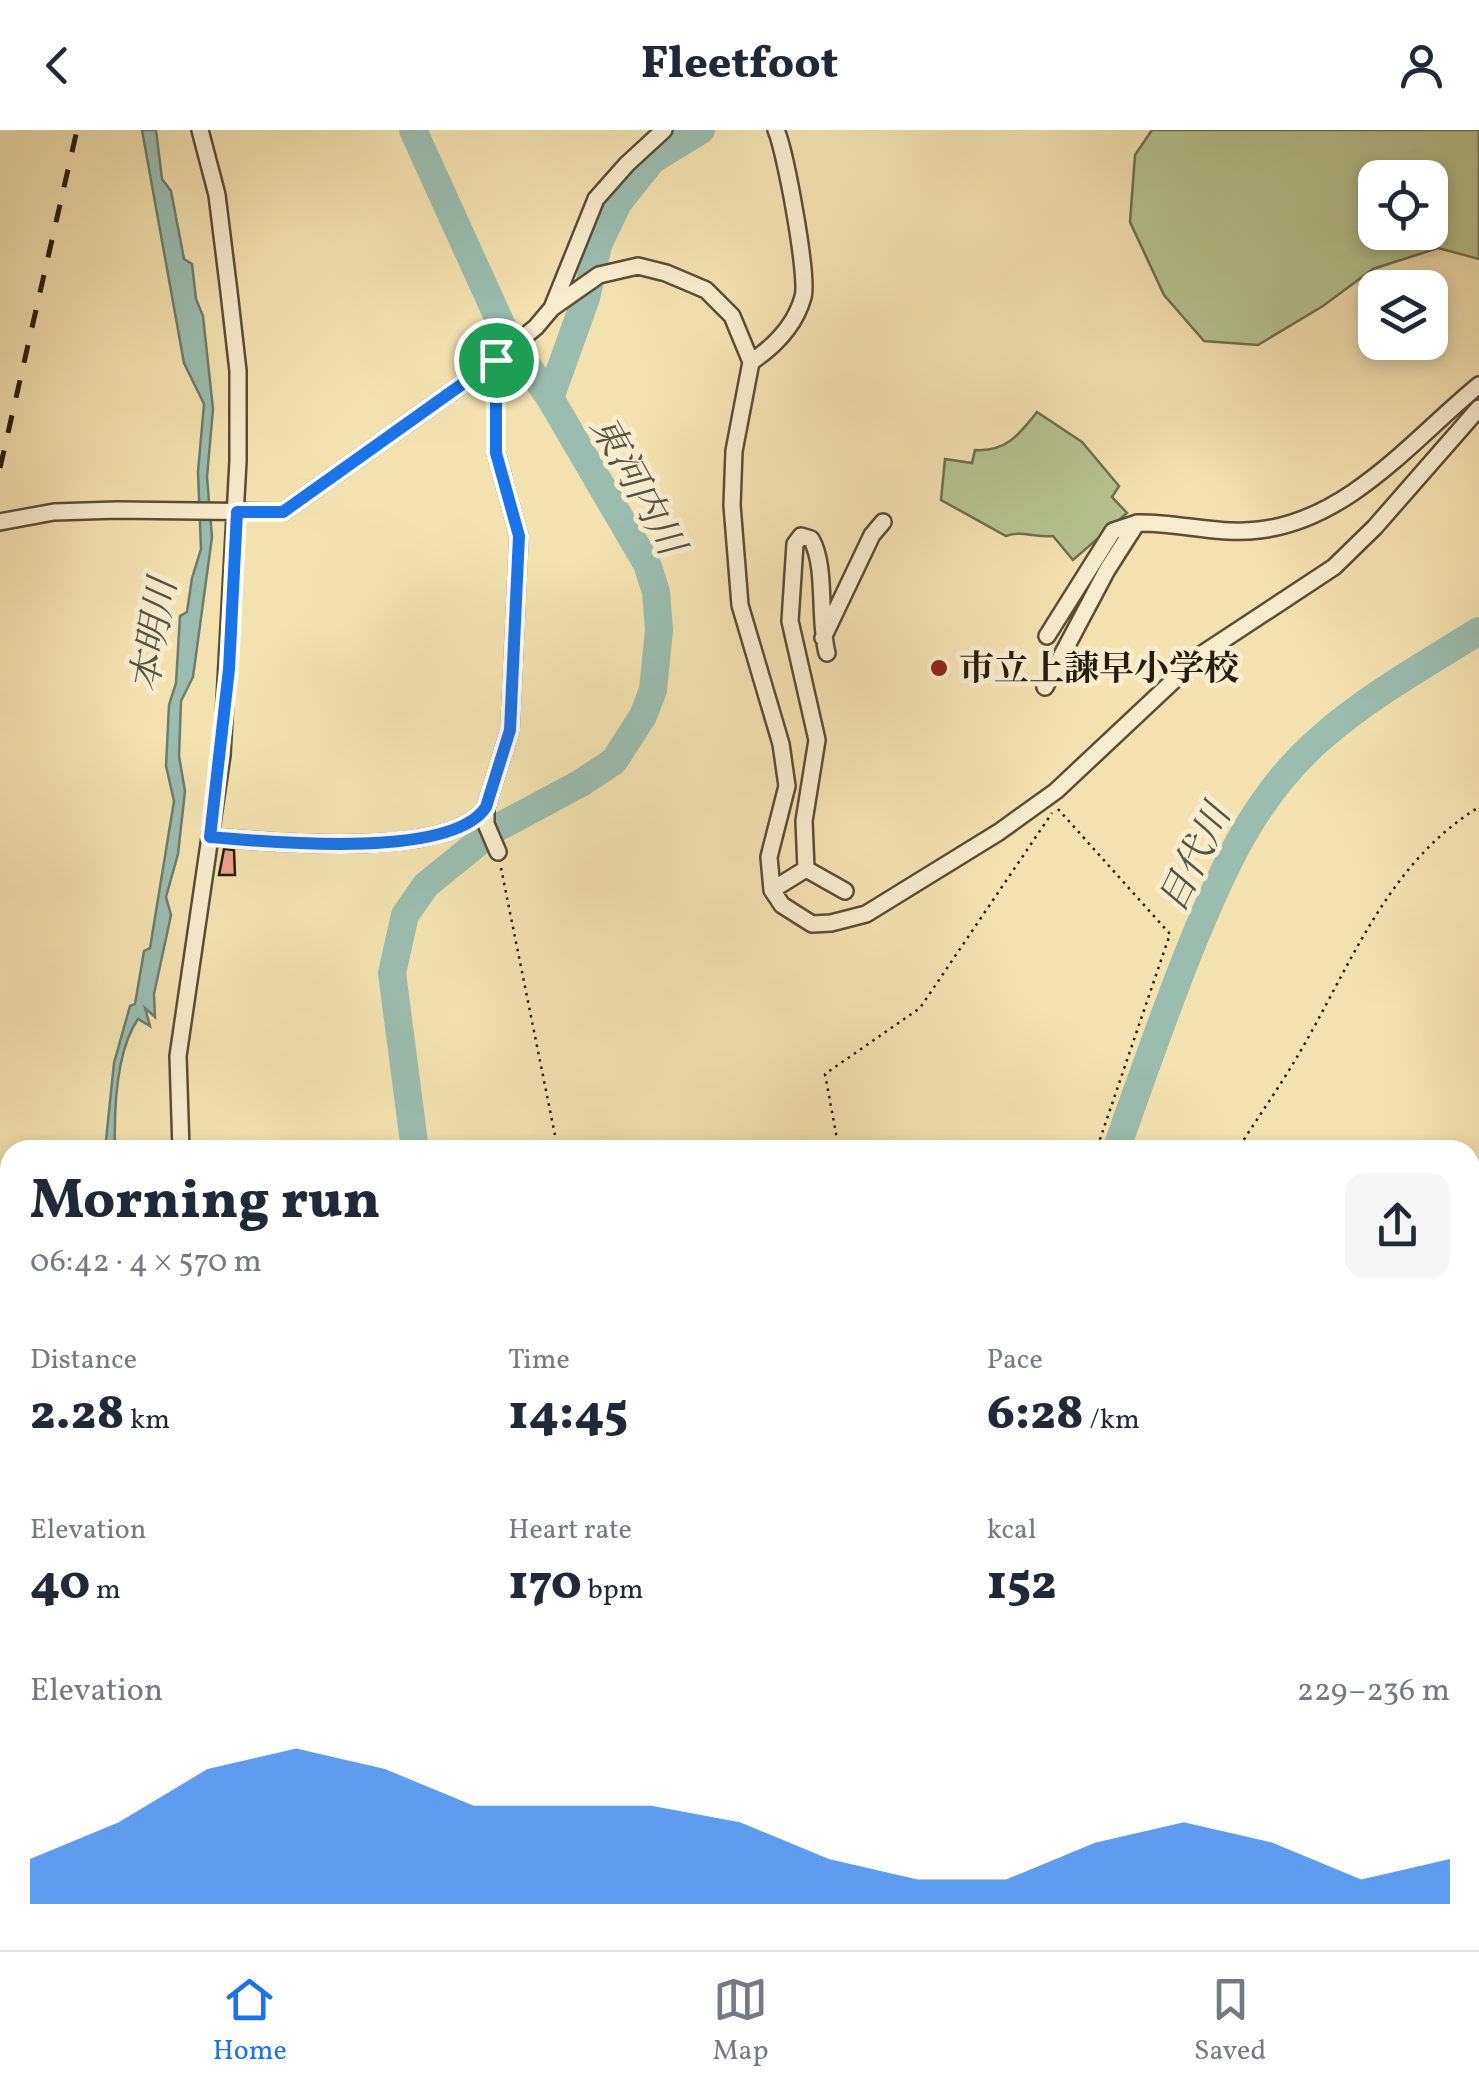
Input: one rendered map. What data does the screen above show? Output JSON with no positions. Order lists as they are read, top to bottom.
{
  "water": ["東河内川", "本明川", "目代川"],
  "places": ["市立上諫早小学校"],
  "page": {
    "header": "Fleetfoot",
    "heading": ["Morning run", "06:42 · 4 × 570 m"],
    "stats": [
      ["Distance", "2.28 km"],
      ["Time", "14:45"],
      ["Pace", "6:28 /km"],
      ["Elevation", "40 m"],
      ["Heart rate", "170 bpm"],
      ["kcal", "152"]
    ],
    "chart": ["Elevation", "229–236 m"],
    "tabs": ["Home", "Map", "Saved"]
  }
}
